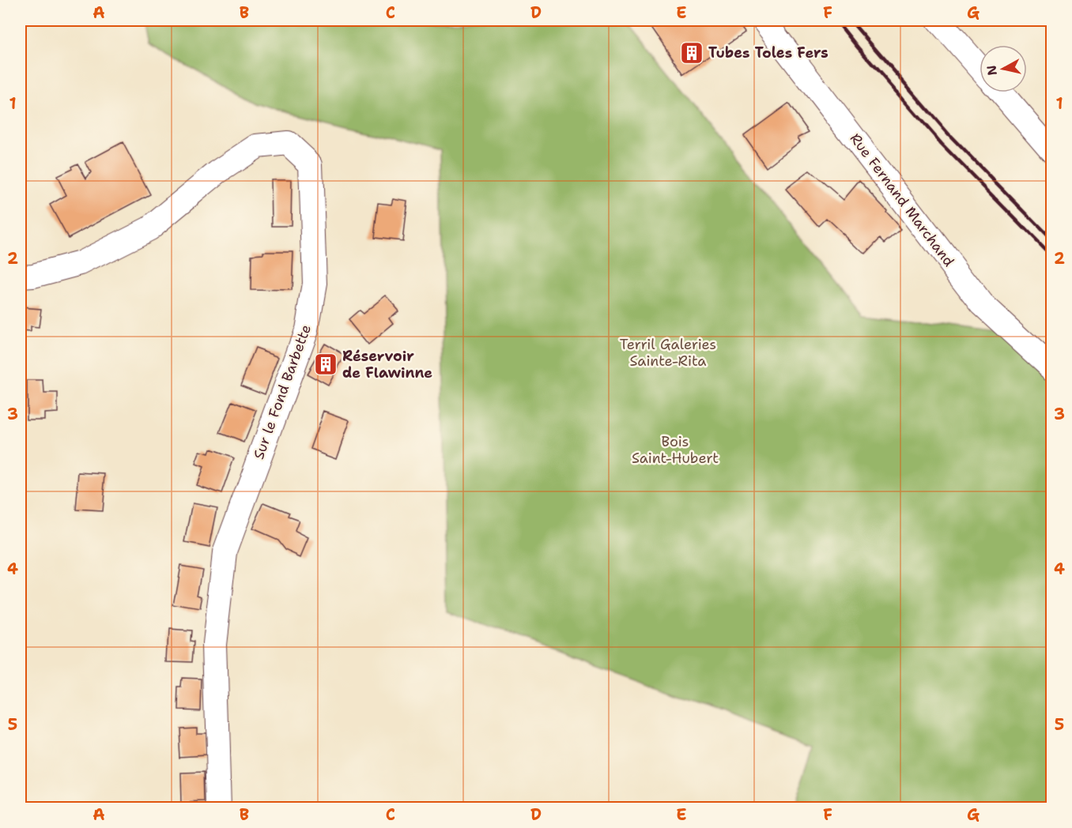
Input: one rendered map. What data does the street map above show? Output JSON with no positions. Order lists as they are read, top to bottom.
{
  "streets": {
    "street": ["Rue Fernand Marchand", "Sur le Fond Barbette"]
  },
  "parks": ["Terril Galeries Sainte-Rita", "Bois Saint-Hubert"],
  "places": {
    "building": ["Tubes Toles Fers", "Réservoir de Flawinne"]
  },
  "north": "left",
  "grid": {
    "columns": [
      "A",
      "B",
      "C",
      "D",
      "E",
      "F",
      "G"
    ],
    "rows": [
      "1",
      "2",
      "3",
      "4",
      "5"
    ]
  }
}
